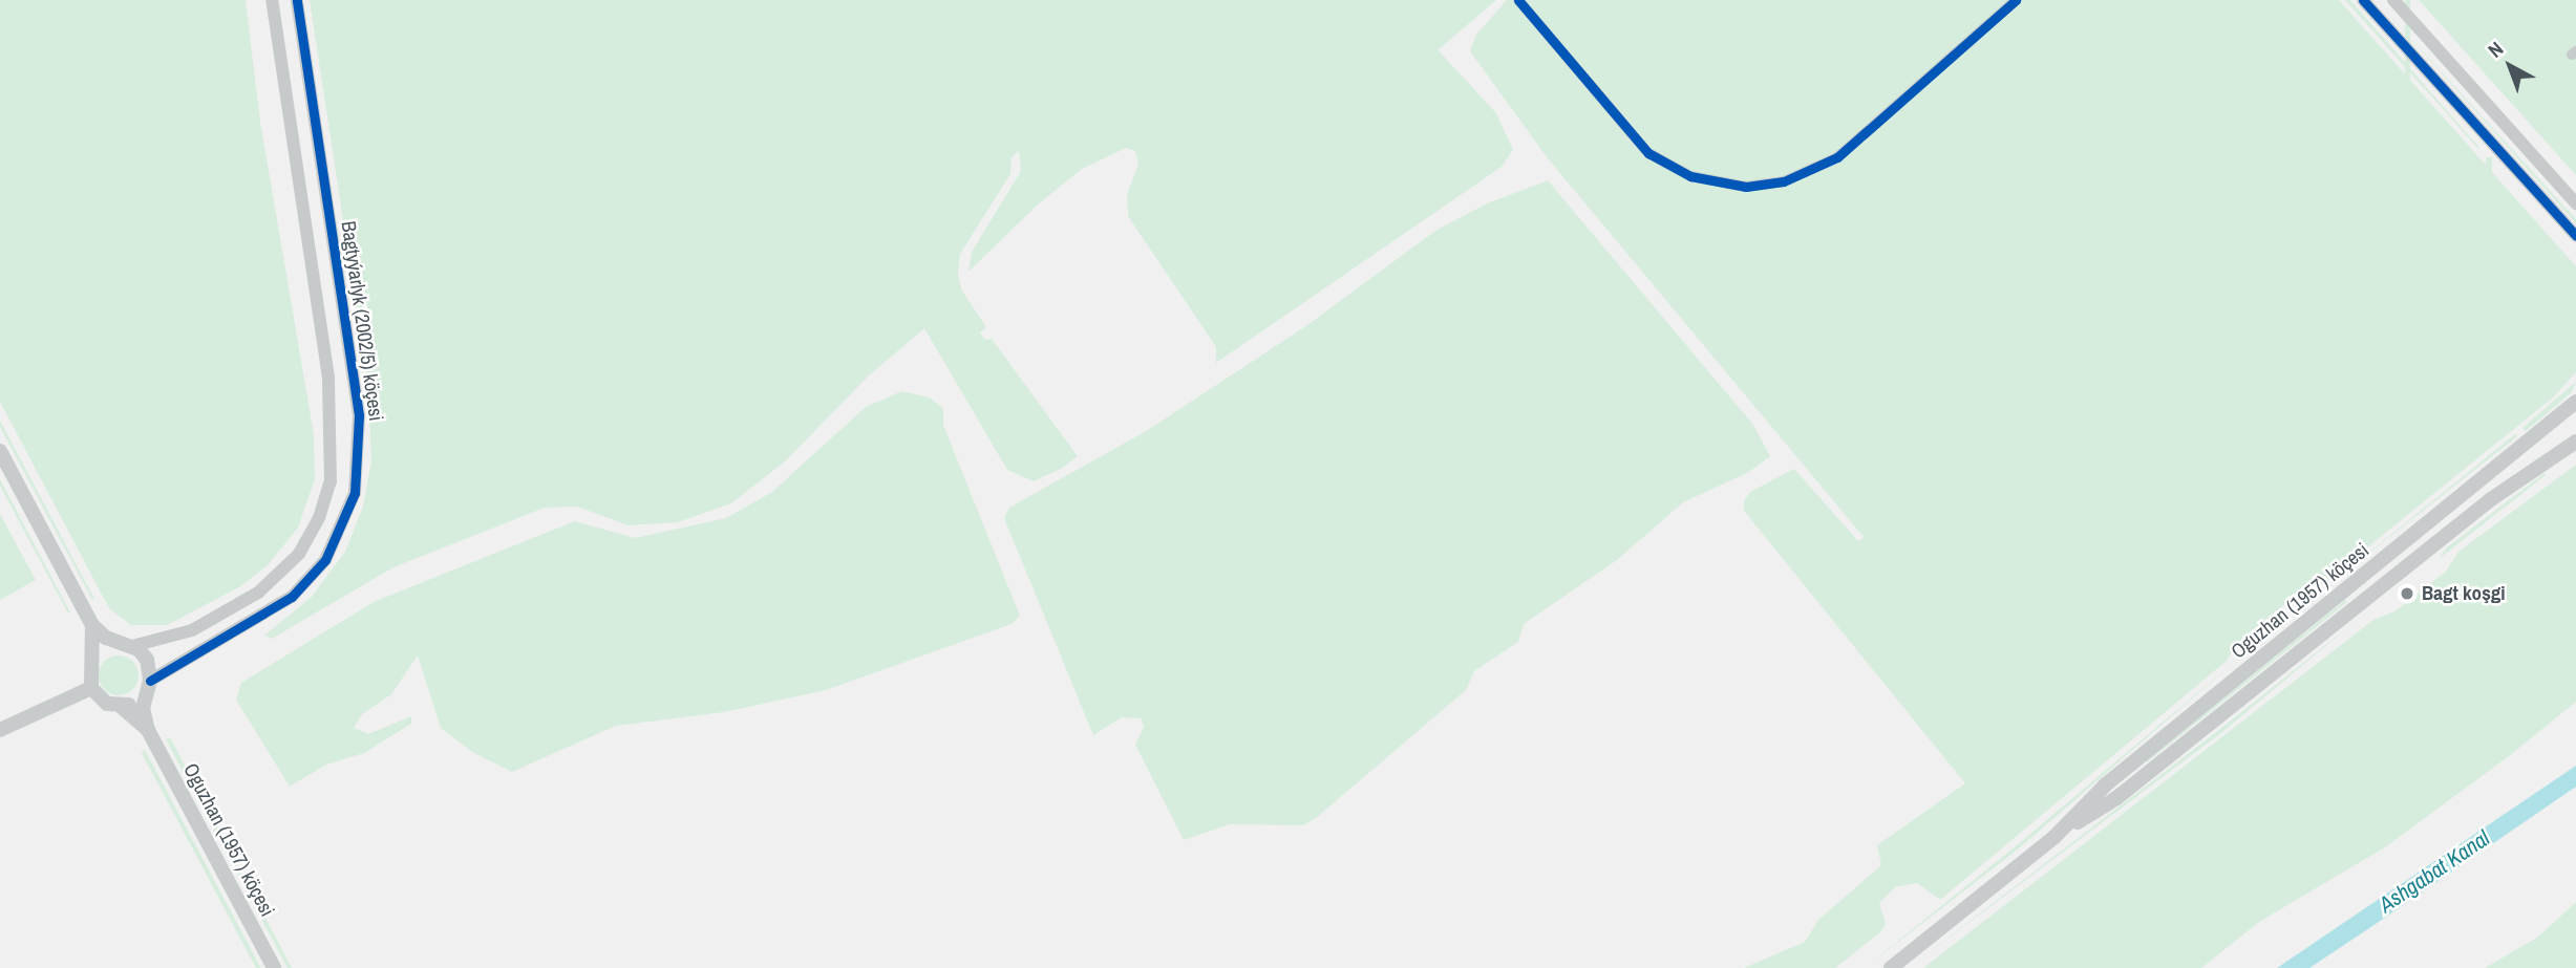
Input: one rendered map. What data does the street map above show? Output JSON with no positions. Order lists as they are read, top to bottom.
{
  "streets": {
    "main road": ["Oguzhan (1957) köçesi"],
    "street": ["Bagtyýarlyk (2002/5) köçesi"]
  },
  "crossings": [
    ["Bagtyýarlyk (2002/5) köçesi", "Oguzhan (1957) köçesi"]
  ],
  "water": ["Ashgabat Kanal"],
  "places": ["Bagt koşgi"],
  "north": "top left"
}
